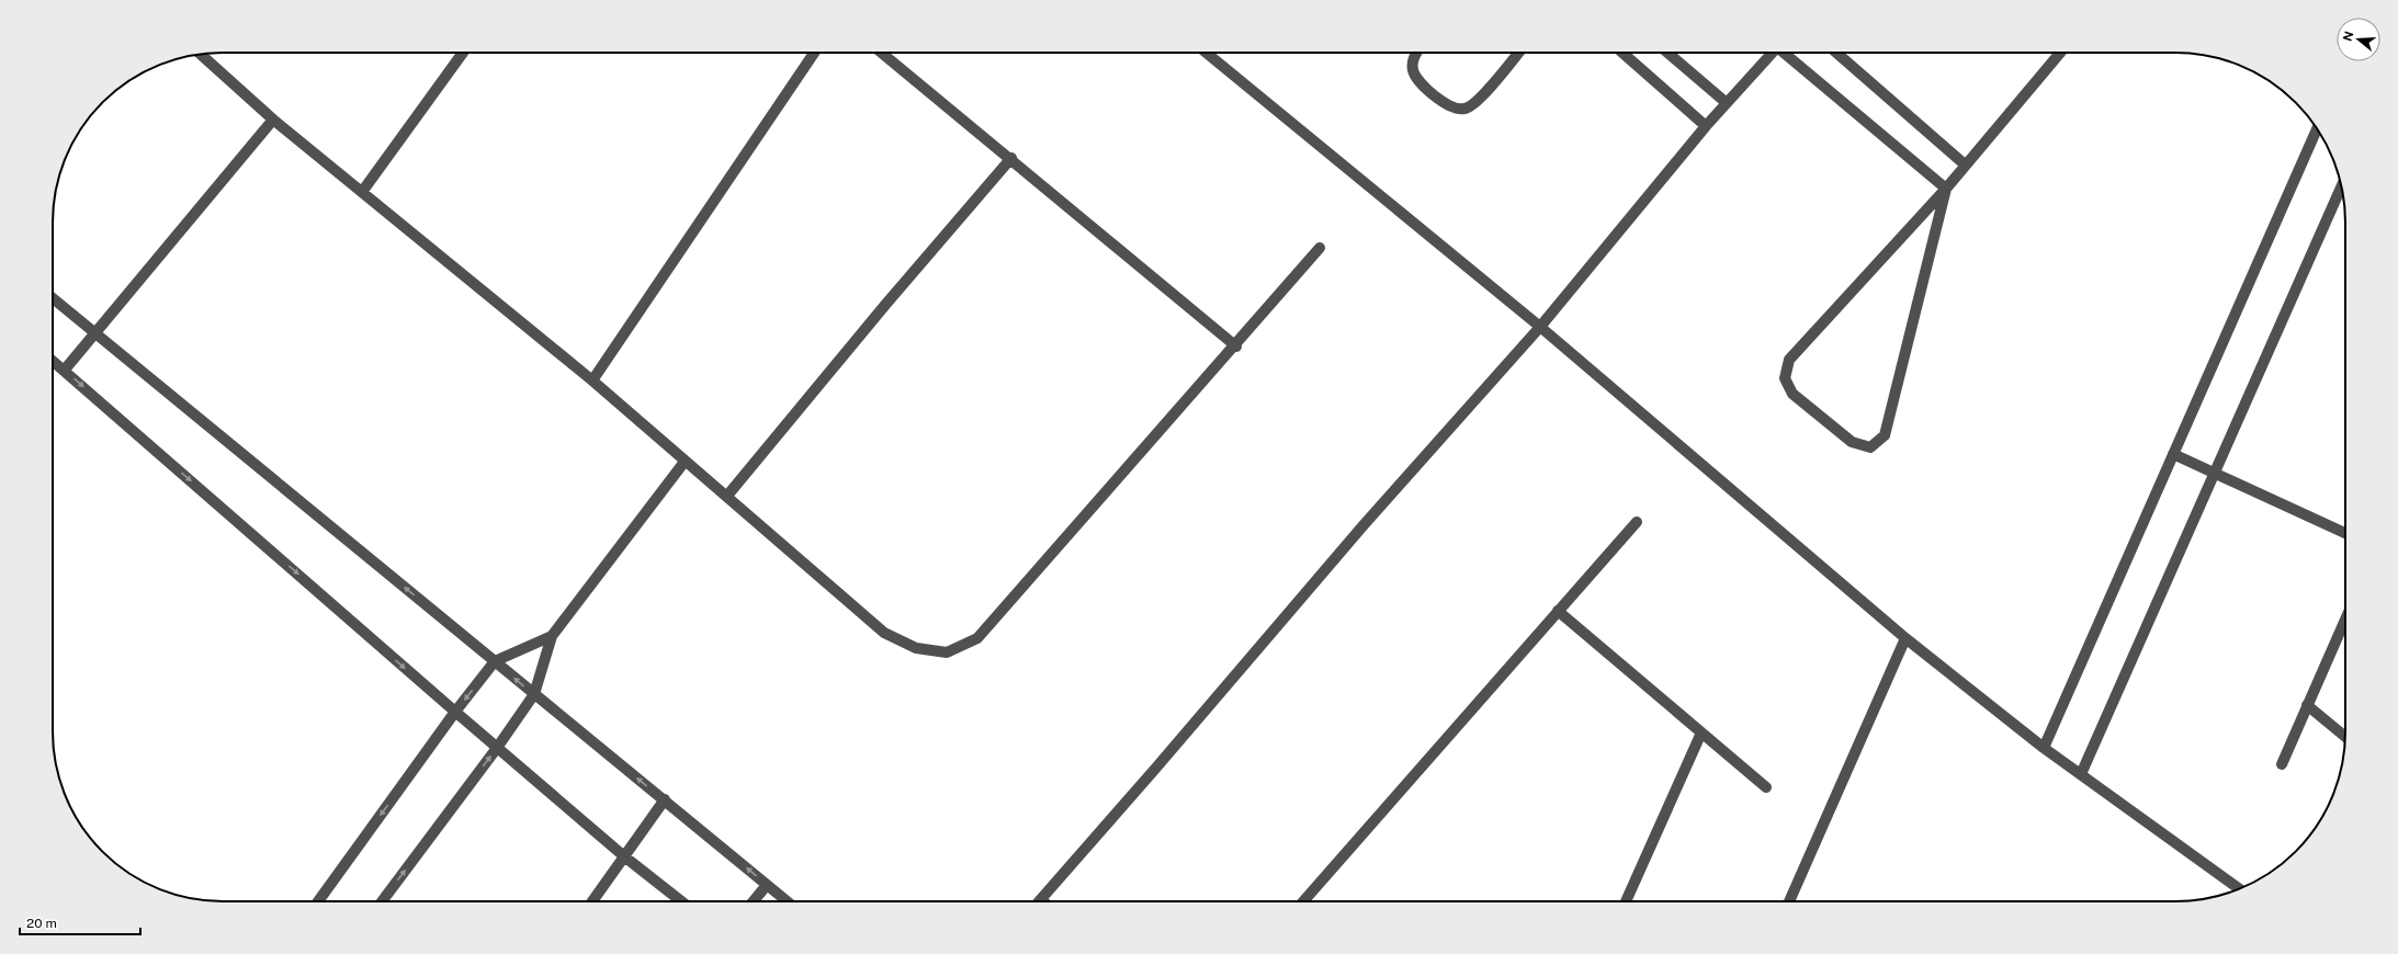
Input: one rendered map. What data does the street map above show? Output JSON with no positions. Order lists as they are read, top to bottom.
{
  "scale_bar": "20 m",
  "north": "left"
}
